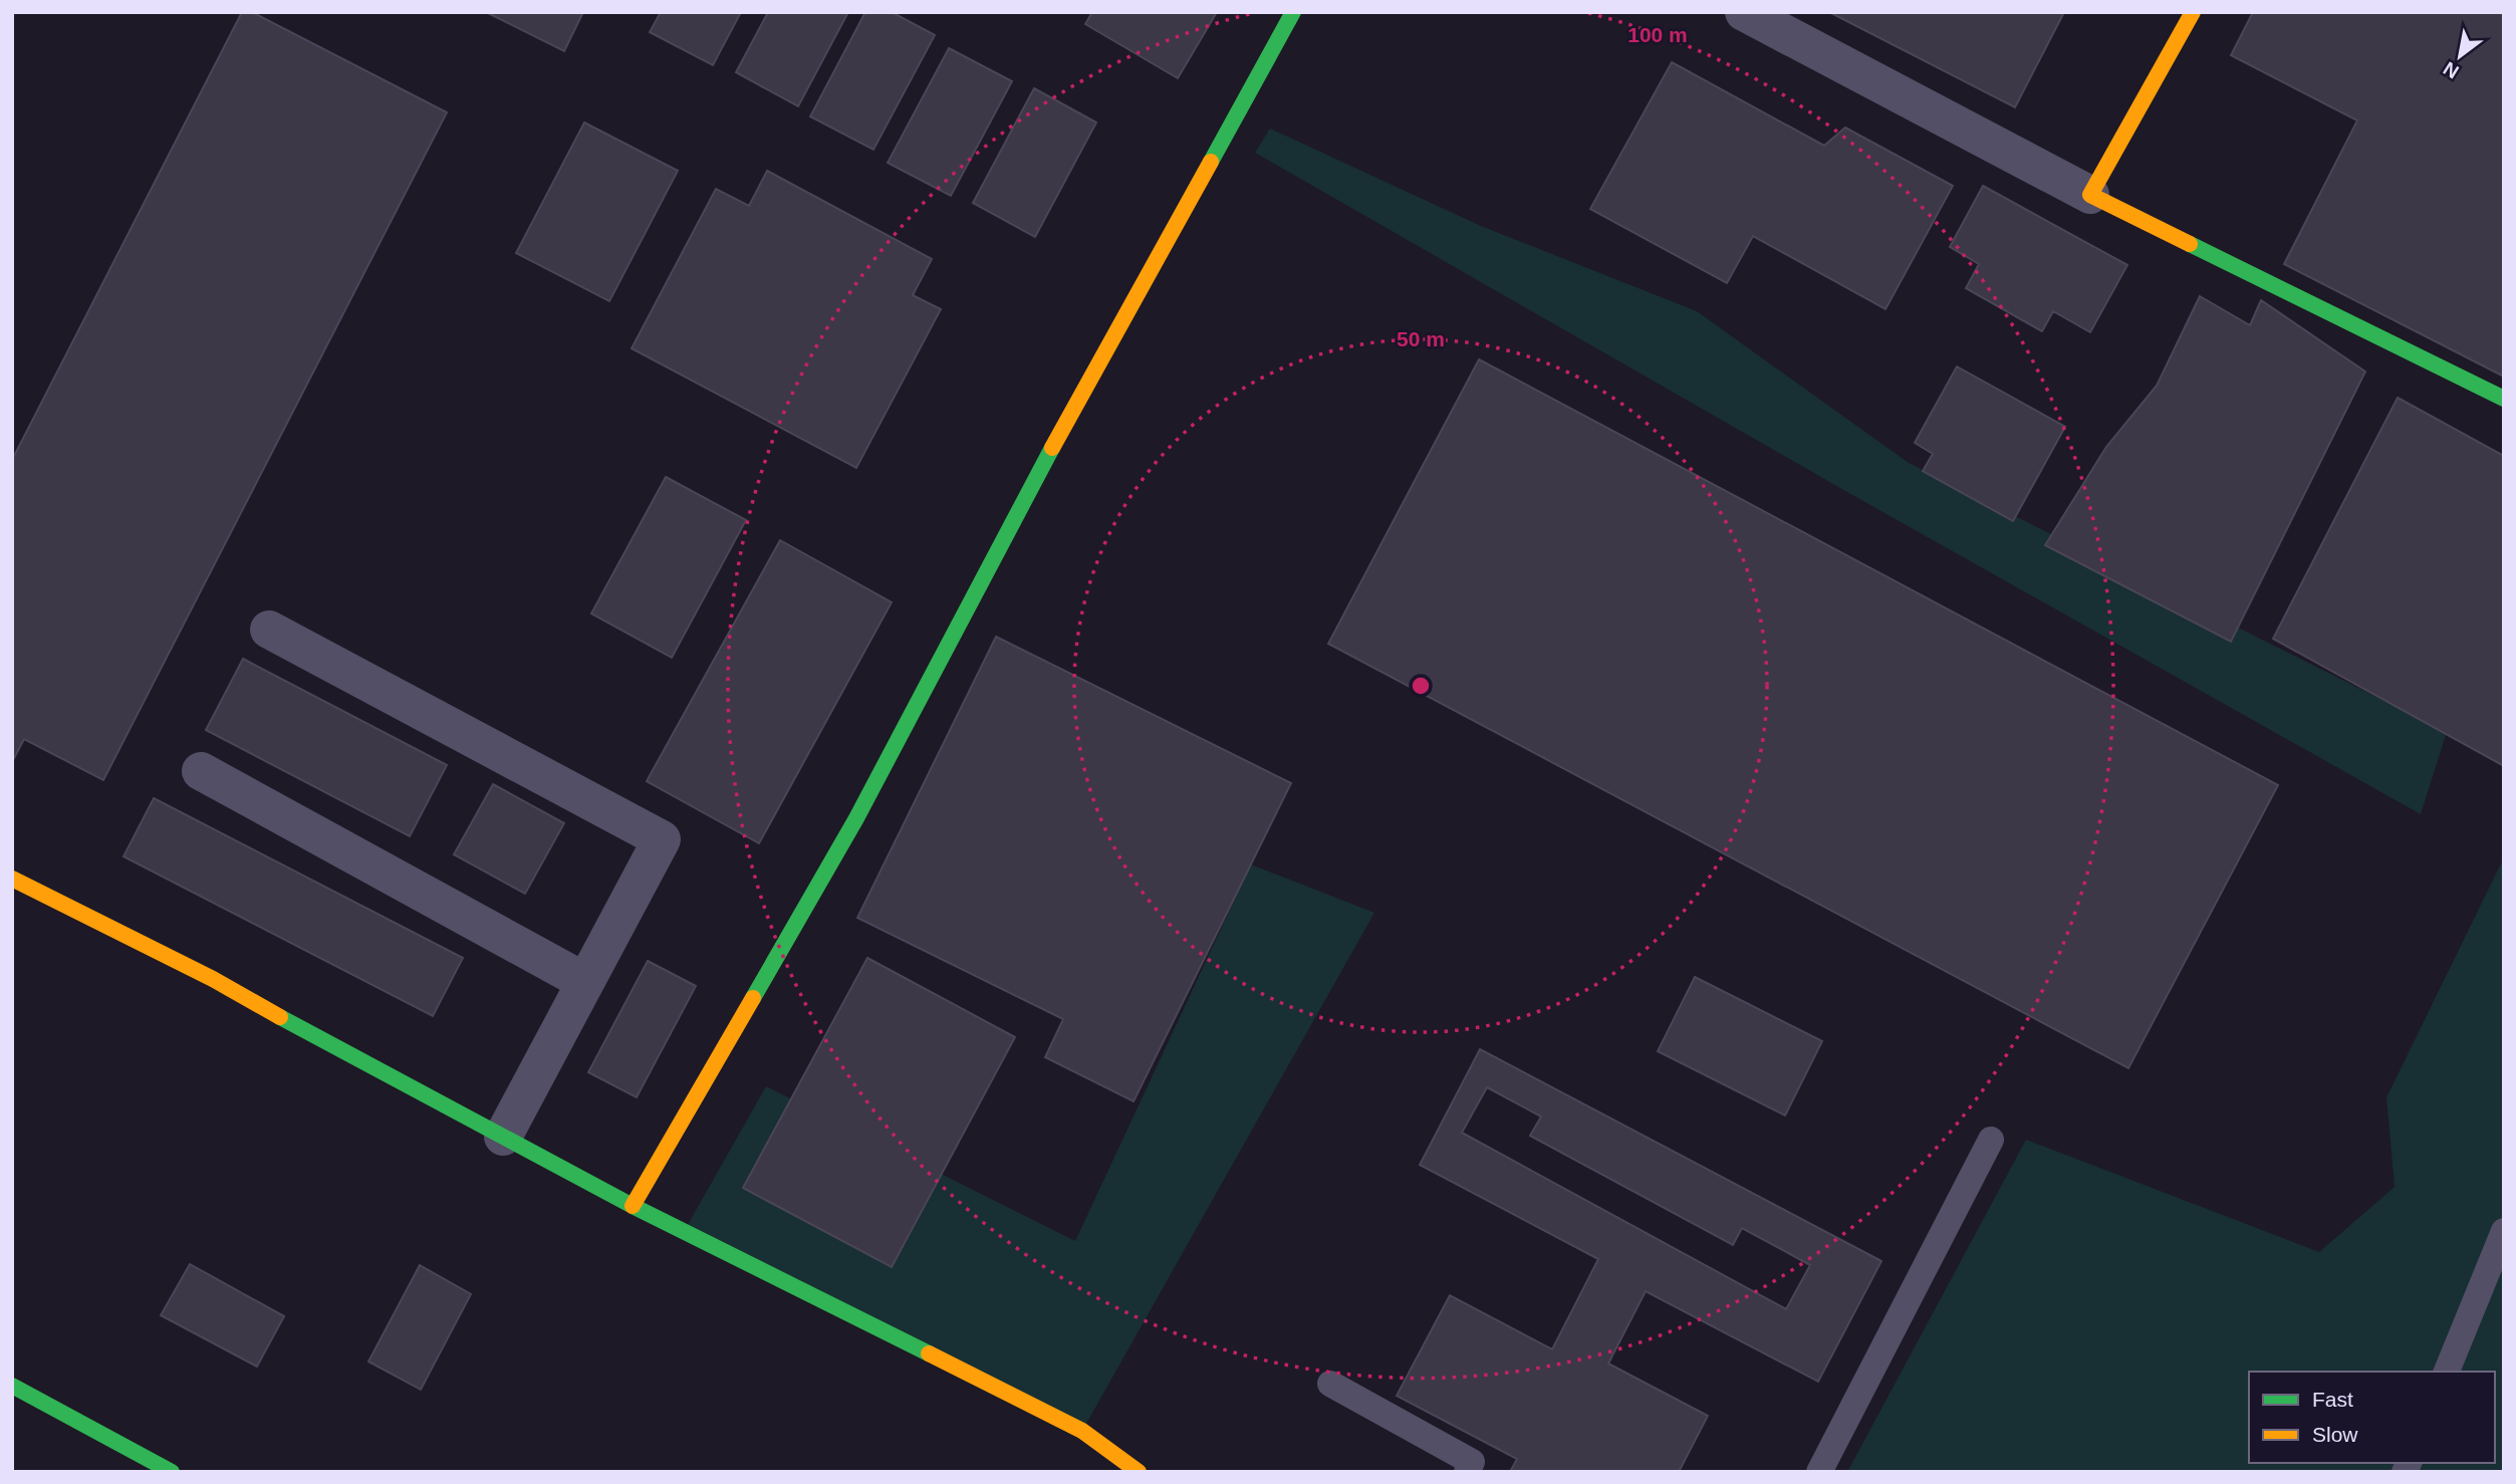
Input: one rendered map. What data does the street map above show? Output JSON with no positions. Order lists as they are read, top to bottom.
{
  "legend": ["Fast", "Slow"],
  "north": "bottom left",
  "rings": ["100 m", "50 m"]
}
